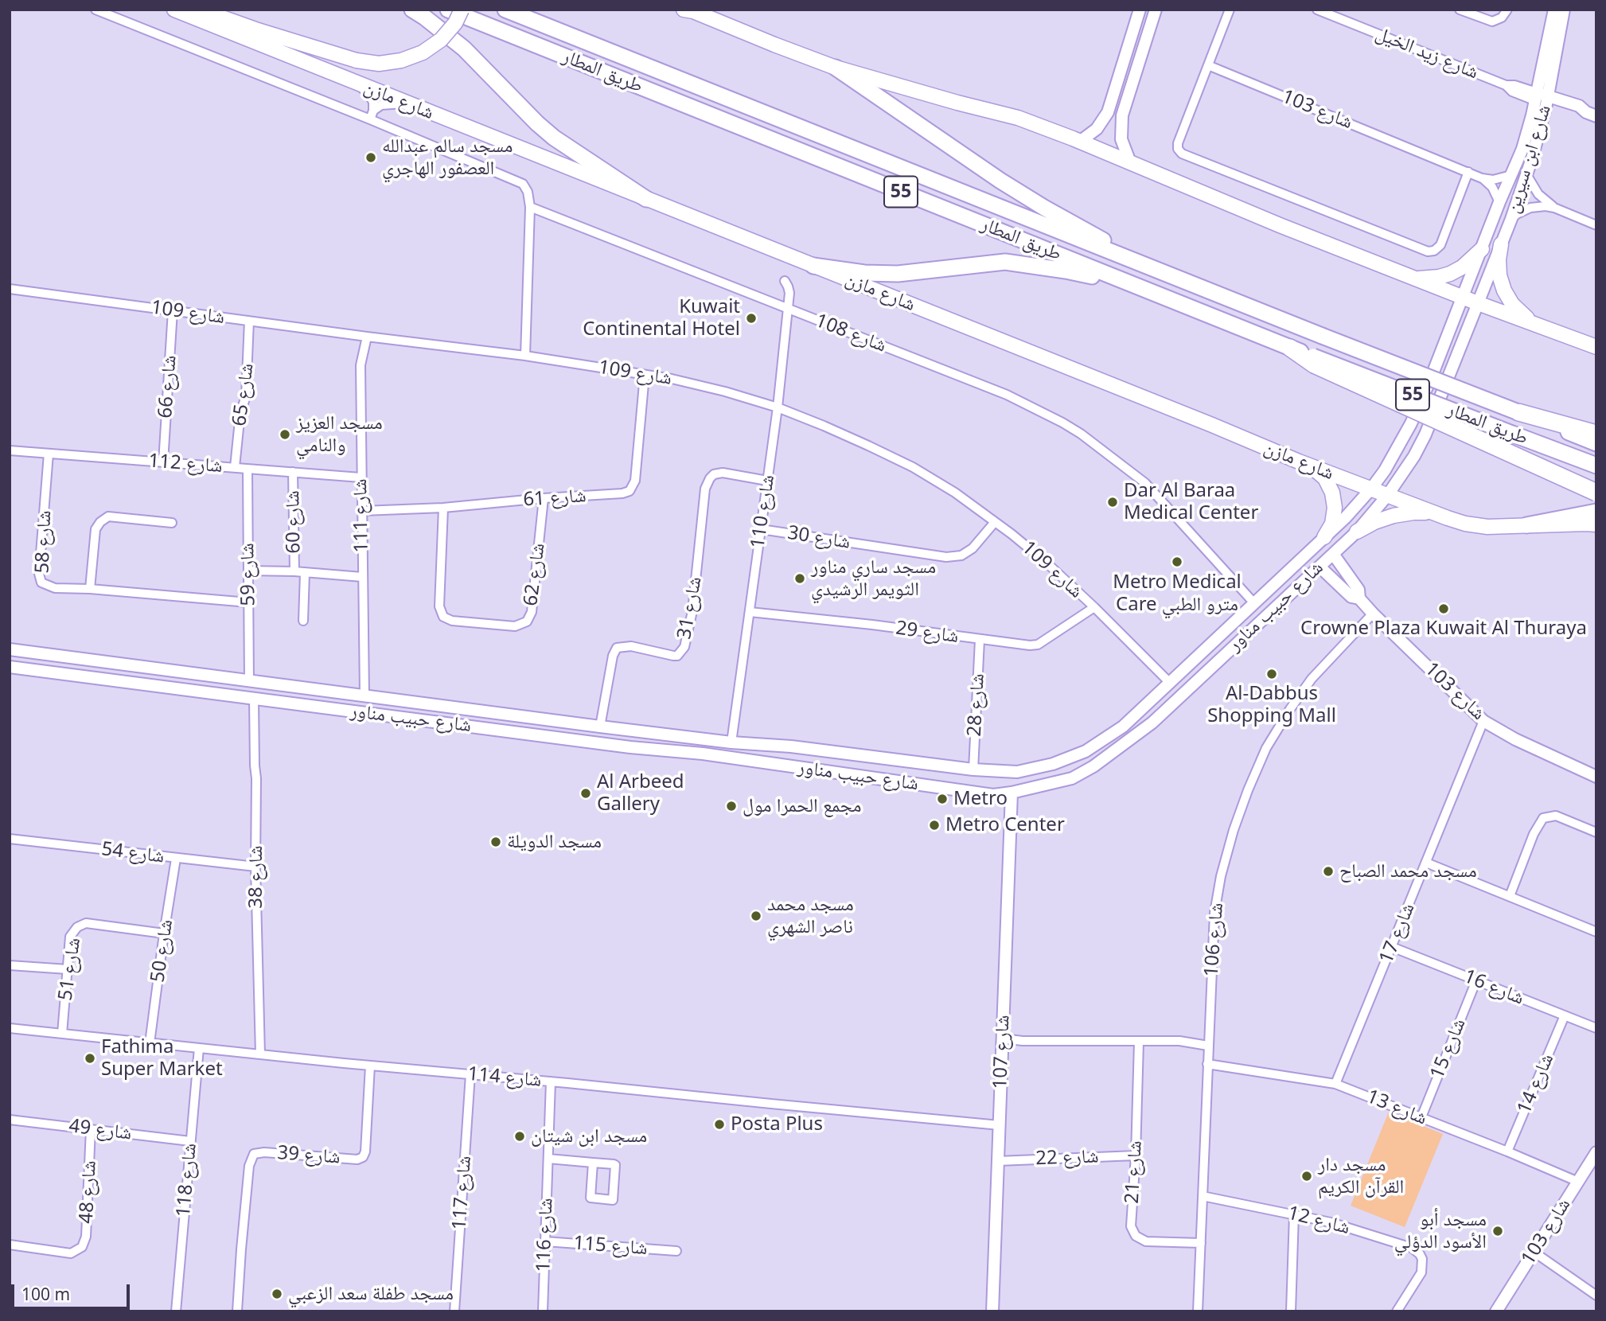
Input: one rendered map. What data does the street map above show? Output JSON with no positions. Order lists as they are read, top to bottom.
{
  "streets": {
    "highway": ["طريق المطار", "55"],
    "main road": ["شارع مازن"],
    "street": [
      "شارع زيد الخيل",
      "شارع 103",
      "شارع ابن سيرين",
      "شارع 109",
      "شارع 108",
      "شارع 66",
      "شارع 65",
      "شارع 112",
      "شارع 61",
      "شارع 110",
      "شارع 111",
      "شارع 60",
      "شارع 30",
      "شارع 58",
      "شارع 59",
      "شارع 62",
      "شارع حبيب مناور",
      "شارع 31",
      "شارع 29",
      "شارع 28",
      "شارع 54",
      "شارع 38",
      "شارع 17",
      "شارع 106",
      "شارع 50",
      "شارع 51",
      "شارع 16",
      "شارع 15",
      "شارع 107",
      "شارع 114",
      "شارع 14",
      "شارع 13",
      "شارع 49",
      "شارع 39",
      "شارع 22",
      "شارع 21",
      "شارع 118",
      "شارع 48",
      "شارع 117",
      "شارع 12",
      "شارع 116",
      "شارع 115"
    ]
  },
  "crossings": [
    ["شارع زيد الخيل", "شارع ابن سيرين"],
    ["شارع مازن", "شارع حبيب مناور"],
    ["شارع 103", "شارع ابن سيرين"],
    ["شارع 103", "شارع حبيب مناور"],
    ["شارع 103", "شارع 17"],
    ["شارع 103", "شارع 106"],
    ["شارع 103", "شارع 13"],
    ["شارع ابن سيرين", "شارع حبيب مناور"],
    ["شارع 109", "شارع 66"],
    ["شارع 109", "شارع 65"],
    ["شارع 109", "شارع 61"],
    ["شارع 109", "شارع 110"],
    ["شارع 109", "شارع 111"],
    ["شارع 109", "شارع 30"],
    ["شارع 109", "شارع حبيب مناور"],
    ["شارع 109", "شارع 29"],
    ["شارع 108", "شارع 110"],
    ["شارع 108", "شارع حبيب مناور"],
    ["شارع 66", "شارع 112"],
    ["شارع 65", "شارع 112"],
    ["شارع 112", "شارع 111"],
    ["شارع 112", "شارع 60"],
    ["شارع 112", "شارع 58"],
    ["شارع 112", "شارع 59"],
    ["شارع 61", "شارع 111"],
    ["شارع 61", "شارع 62"],
    ["شارع 110", "شارع 30"],
    ["شارع 110", "شارع حبيب مناور"],
    ["شارع 110", "شارع 31"],
    ["شارع 110", "شارع 29"],
    ["شارع 111", "شارع 60"],
    ["شارع 111", "شارع حبيب مناور"],
    ["شارع 60", "شارع 59"],
    ["شارع 58", "شارع 59"],
    ["شارع 59", "شارع حبيب مناور"],
    ["شارع حبيب مناور", "شارع 31"],
    ["شارع حبيب مناور", "شارع 28"],
    ["شارع حبيب مناور", "شارع 38"],
    ["شارع حبيب مناور", "شارع 107"],
    ["شارع 29", "شارع 28"],
    ["شارع 54", "شارع 38"],
    ["شارع 54", "شارع 50"],
    ["شارع 38", "شارع 114"],
    ["شارع 17", "شارع 16"],
    ["شارع 17", "شارع 13"],
    ["شارع 106", "شارع 13"],
    ["شارع 106", "شارع 21"],
    ["شارع 106", "شارع 12"],
    ["شارع 50", "شارع 51"],
    ["شارع 50", "شارع 114"],
    ["شارع 51", "شارع 114"],
    ["شارع 16", "شارع 15"],
    ["شارع 16", "شارع 14"],
    ["شارع 15", "شارع 13"],
    ["شارع 107", "شارع 114"],
    ["شارع 107", "شارع 22"],
    ["شارع 114", "شارع 39"],
    ["شارع 114", "شارع 118"],
    ["شارع 114", "شارع 117"],
    ["شارع 114", "شارع 116"],
    ["شارع 14", "شارع 13"],
    ["شارع 49", "شارع 118"],
    ["شارع 49", "شارع 48"],
    ["شارع 22", "شارع 21"],
    ["شارع 116", "شارع 115"]
  ],
  "places": [
    "مسجد سالم عبدالله العصفور الهاجري",
    "Kuwait Continental Hotel",
    "مسجد العزيز والنامي",
    "Dar Al Baraa Medical Center",
    "Metro Medical Care مترو الطبي",
    "مسجد ساري مناور الثويمر الرشيدي",
    "Crowne Plaza Kuwait Al Thuraya",
    "Al-Dabbus Shopping Mall",
    "Al Arbeed Gallery",
    "Metro",
    "مجمع الحمرا مول",
    "Metro Center",
    "مسجد الدويلة",
    "مسجد محمد الصباح",
    "مسجد محمد ناصر الشهري",
    "Fathima Super Market",
    "Posta Plus",
    "مسجد ابن شيتان",
    "مسجد دار القرآن الكريم",
    "مسجد أبو الأسود الدؤلي",
    "مسجد طفلة سعد الزعبي"
  ],
  "scale_bar": "100 m"
}
